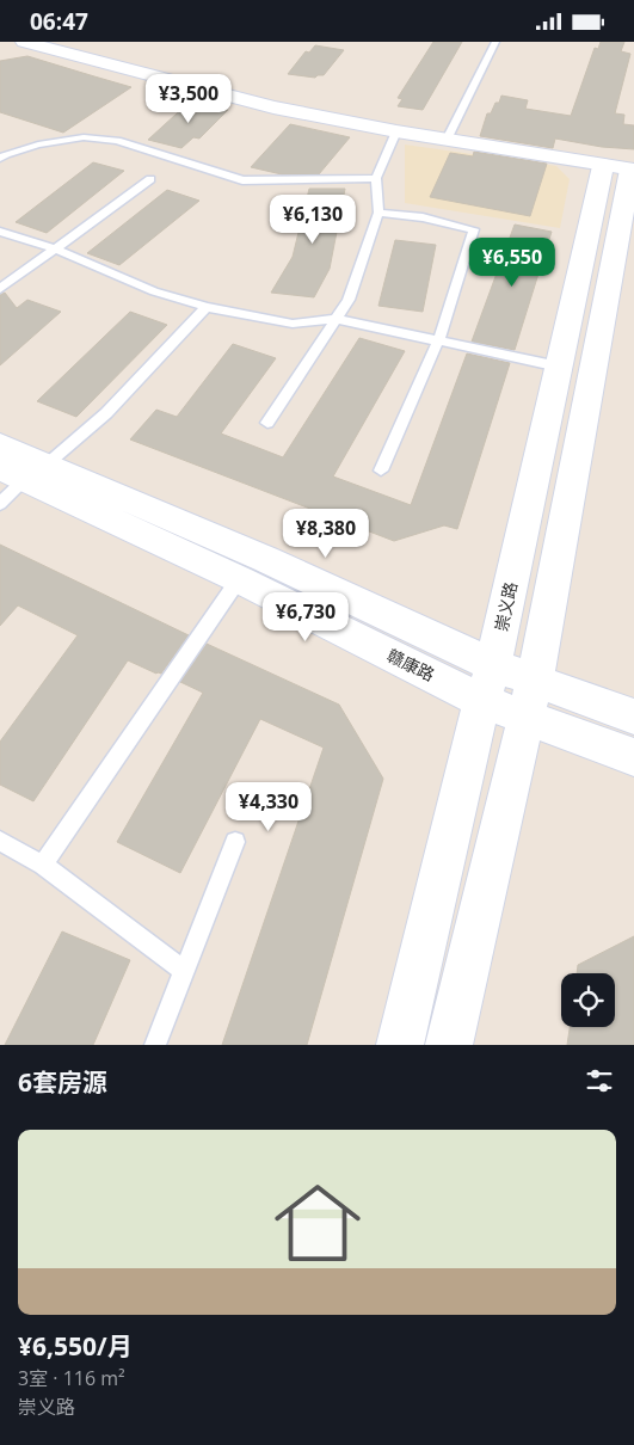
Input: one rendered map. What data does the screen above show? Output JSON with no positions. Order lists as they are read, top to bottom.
{
  "streets": {
    "main road": ["崇义路", "赣康路"]
  },
  "crossings": [
    ["崇义路", "赣康路"]
  ],
  "page": {
    "status": "06:47",
    "price": [
      "¥3,500",
      "¥6,130",
      "¥6,550",
      "¥8,380",
      "¥6,730",
      "¥4,330"
    ],
    "heading": "6套房源",
    "list": [
      {
        "name": "¥6,550/月",
        "note": "3室 · 116 m² · 崇义路"
      }
    ]
  }
}
